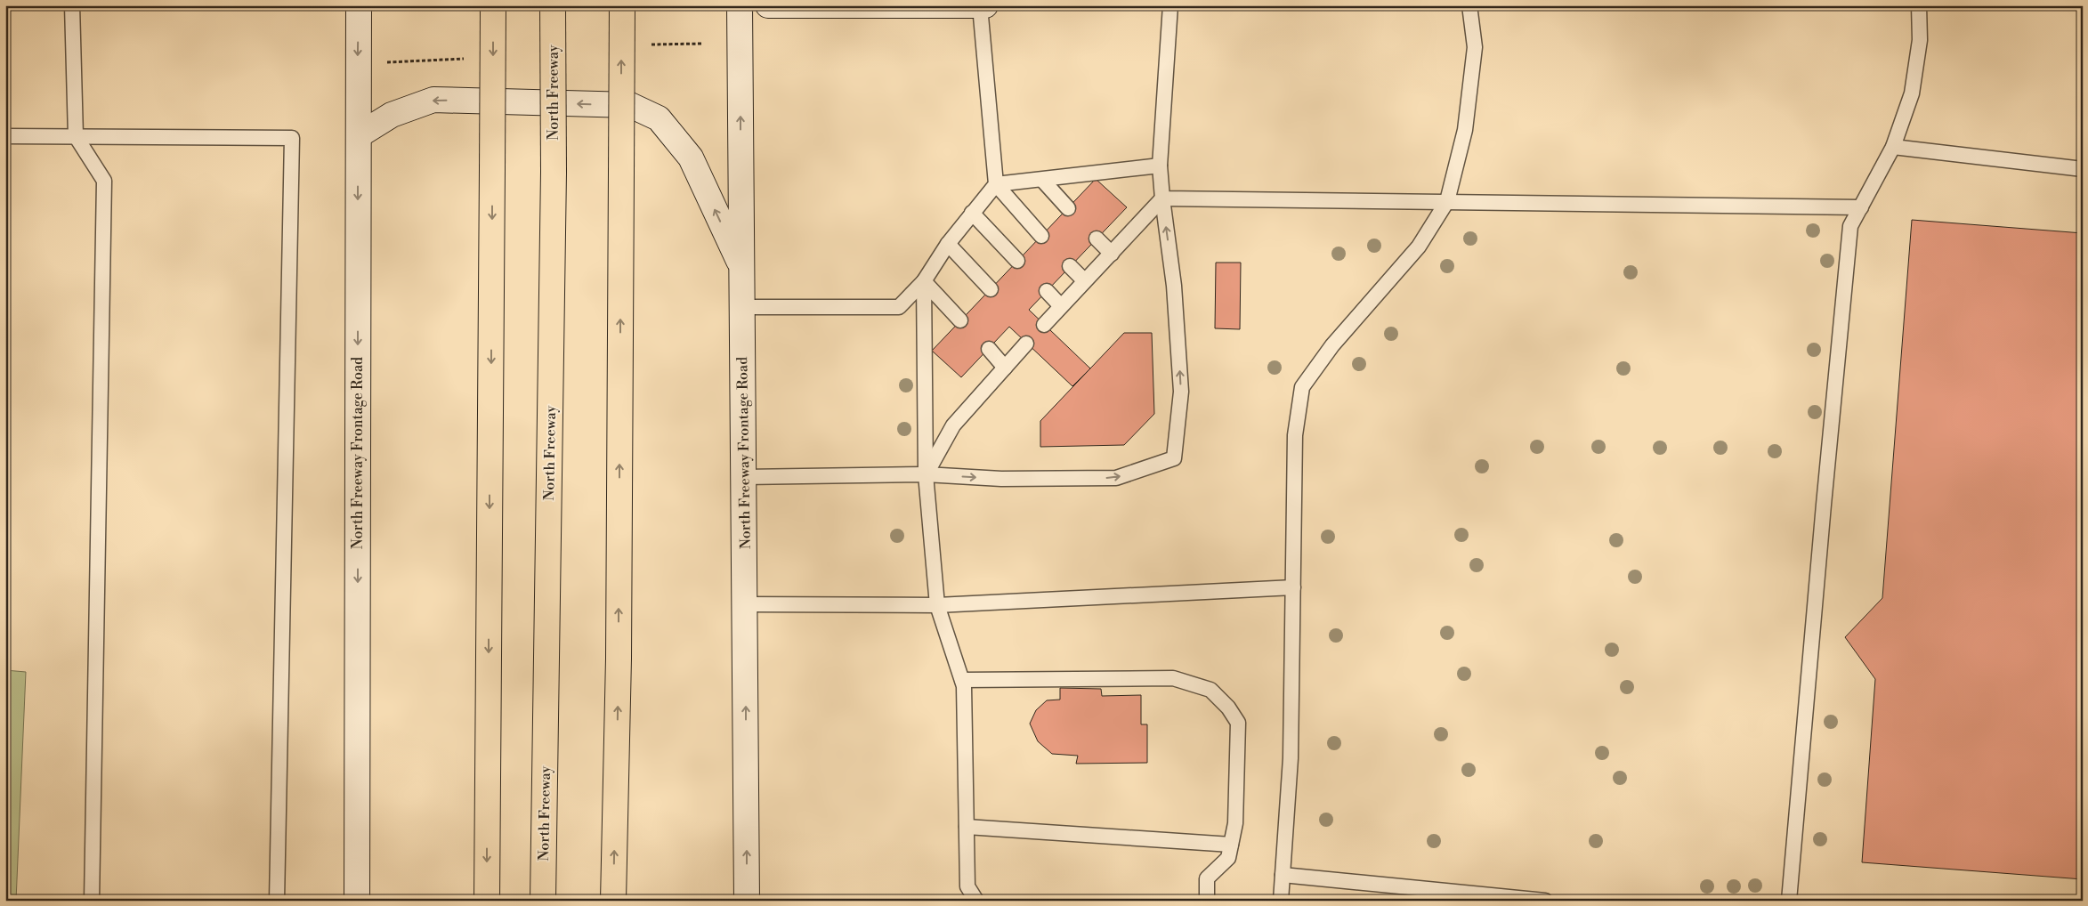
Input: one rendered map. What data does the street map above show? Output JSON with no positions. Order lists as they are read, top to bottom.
{
  "streets": {
    "highway": ["North Freeway"],
    "main road": ["North Freeway Frontage Road"]
  }
}
